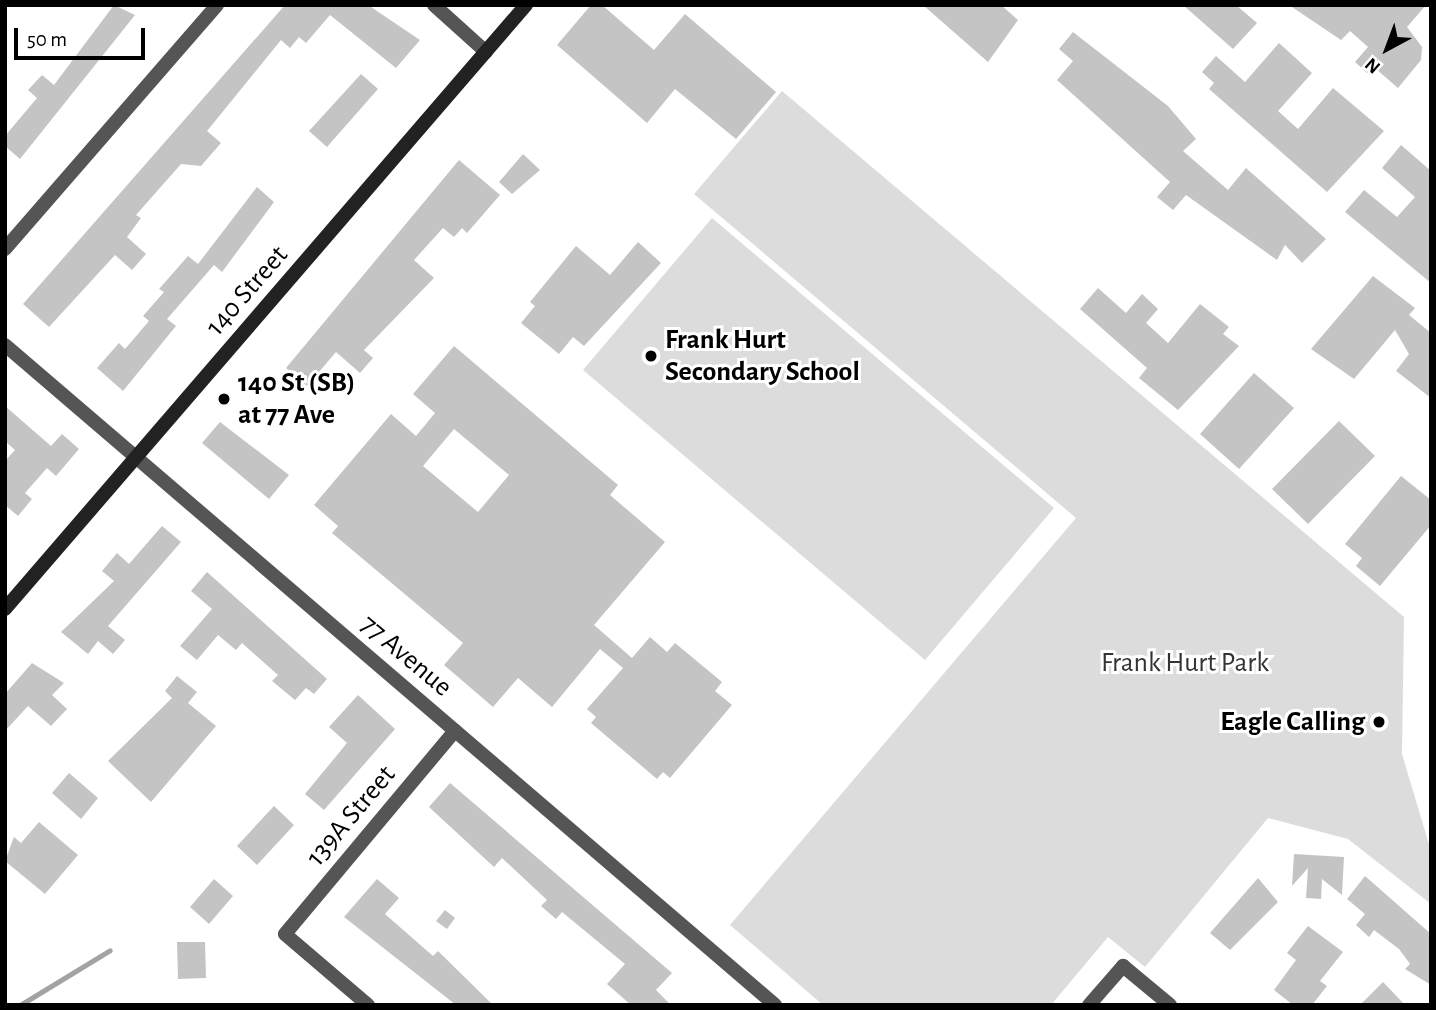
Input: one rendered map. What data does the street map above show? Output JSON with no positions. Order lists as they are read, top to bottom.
{
  "streets": {
    "main road": ["140 Street"],
    "street": ["77 Avenue", "139A Street"]
  },
  "crossings": [
    ["140 Street", "77 Avenue"],
    ["77 Avenue", "139A Street"]
  ],
  "parks": ["Frank Hurt Park"],
  "places": ["Frank Hurt Secondary School", "140 St (SB) at 77 Ave", "Eagle Calling"],
  "scale_bar": "50 m",
  "north": "bottom left"
}
